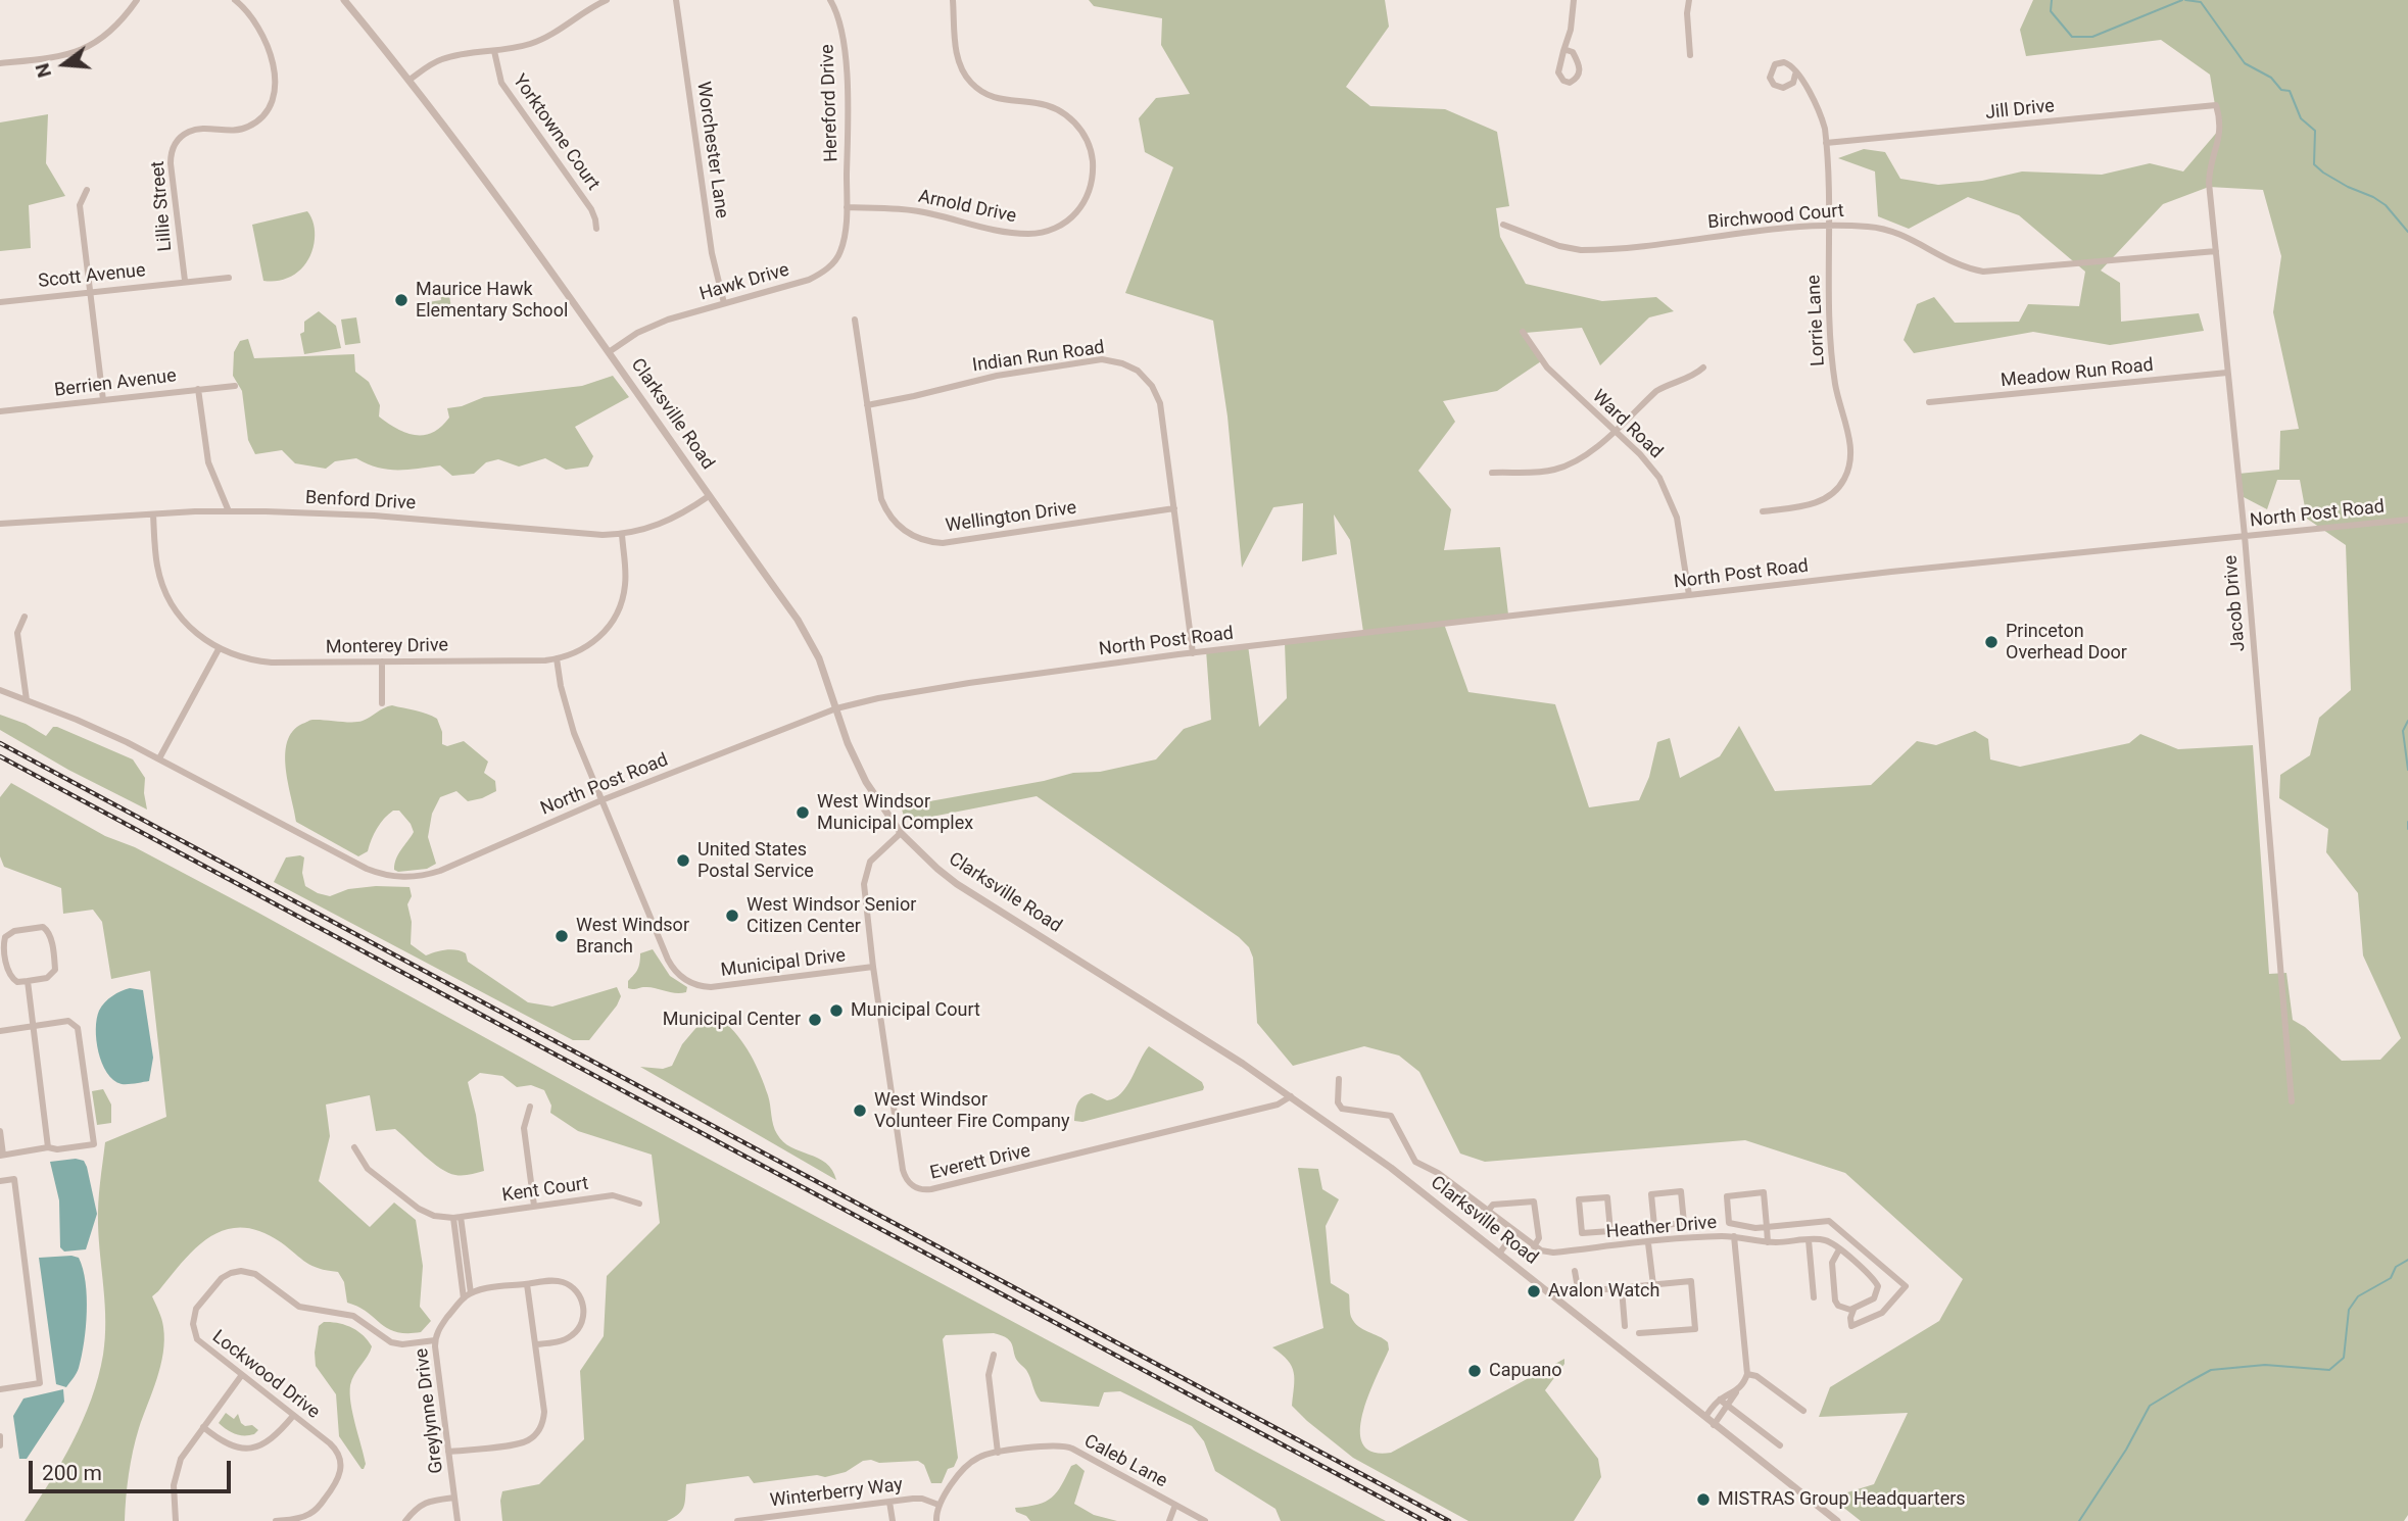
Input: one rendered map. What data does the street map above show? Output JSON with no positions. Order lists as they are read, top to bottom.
{
  "streets": {
    "street": [
      "Hereford Drive",
      "Jill Drive",
      "Yorktowne Court",
      "Worchester Lane",
      "Lillie Street",
      "Arnold Drive",
      "Birchwood Court",
      "Scott Avenue",
      "Hawk Drive",
      "Lorrie Lane",
      "Indian Run Road",
      "Meadow Run Road",
      "Berrien Avenue",
      "Clarksville Road",
      "Ward Road",
      "Benford Drive",
      "North Post Road",
      "Wellington Drive",
      "Jacob Drive",
      "Monterey Drive",
      "Municipal Drive",
      "Everett Drive",
      "Kent Court",
      "Heather Drive",
      "Lockwood Drive",
      "Greylynne Drive",
      "Caleb Lane",
      "Winterberry Way"
    ]
  },
  "crossings": [
    ["Hereford Drive", "Arnold Drive"],
    ["Hereford Drive", "Hawk Drive"],
    ["Jill Drive", "Lorrie Lane"],
    ["Jill Drive", "Jacob Drive"],
    ["Worchester Lane", "Hawk Drive"],
    ["Lillie Street", "Scott Avenue"],
    ["Arnold Drive", "Hawk Drive"],
    ["Birchwood Court", "Lorrie Lane"],
    ["Birchwood Court", "Jacob Drive"],
    ["Hawk Drive", "Clarksville Road"],
    ["Indian Run Road", "North Post Road"],
    ["Indian Run Road", "Wellington Drive"],
    ["Meadow Run Road", "Jacob Drive"],
    ["Clarksville Road", "Benford Drive"],
    ["Clarksville Road", "North Post Road"],
    ["Clarksville Road", "Everett Drive"],
    ["Ward Road", "North Post Road"],
    ["Benford Drive", "Monterey Drive"],
    ["North Post Road", "Jacob Drive"],
    ["North Post Road", "Municipal Drive"],
    ["Monterey Drive", "Municipal Drive"],
    ["Municipal Drive", "Everett Drive"],
    ["Lockwood Drive", "Greylynne Drive"],
    ["Caleb Lane", "Winterberry Way"]
  ],
  "places": [
    "Maurice Hawk Elementary School",
    "Princeton Overhead Door",
    "West Windsor Municipal Complex",
    "United States Postal Service",
    "West Windsor Senior Citizen Center",
    "West Windsor Branch",
    "Municipal Court",
    "Municipal Center",
    "West Windsor Volunteer Fire Company",
    "Avalon Watch",
    "Capuano",
    "MISTRAS Group Headquarters"
  ],
  "scale_bar": "200 m",
  "north": "left"
}
